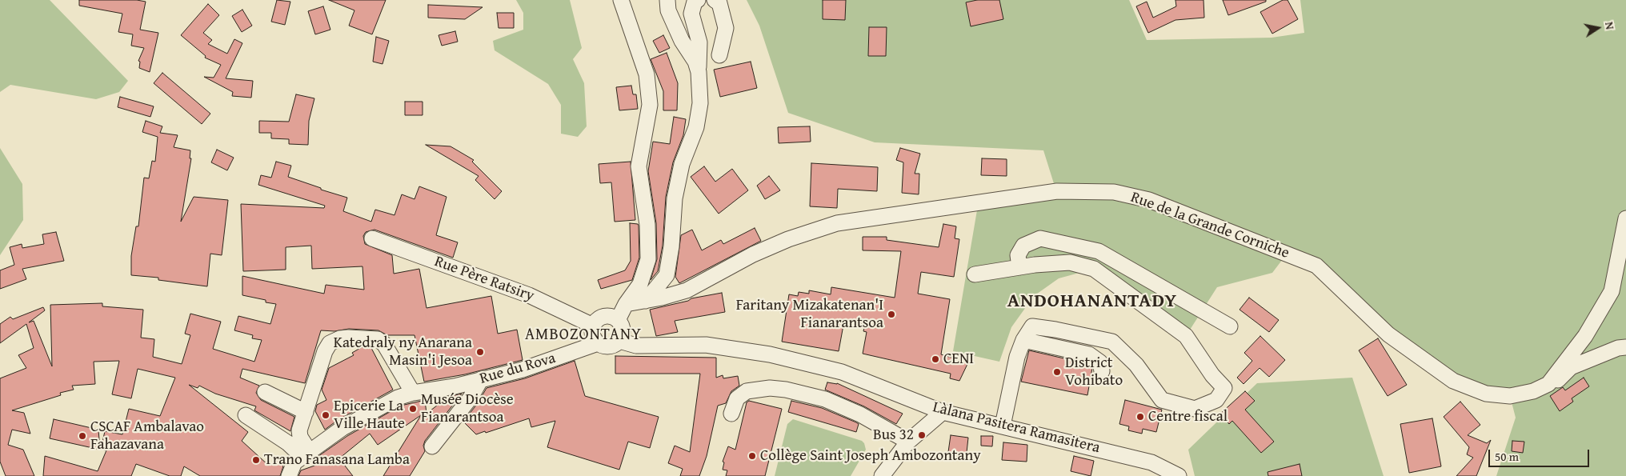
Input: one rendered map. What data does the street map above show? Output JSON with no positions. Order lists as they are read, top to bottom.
{
  "streets": {
    "street": [
      "Rue de la Grande Corniche",
      "Rue Père Ratsiry",
      "Rue du Rova",
      "Làlana Pasitera Ramasitera"
    ]
  },
  "crossings": [
    ["Rue Père Ratsiry", "Rue du Rova"],
    ["Rue Père Ratsiry", "Làlana Pasitera Ramasitera"],
    ["Rue du Rova", "Làlana Pasitera Ramasitera"]
  ],
  "districts": ["ANDOHANANTADY", "AMBOZONTANY"],
  "places": [
    "Faritany Mizakatenan'I Fianarantsoa",
    "Katedraly ny Anarana Masin'i Jesoa",
    "CENI",
    "District Vohibato",
    "Musée Diocèse Fianarantsoa",
    "Epicerie La Ville Haute",
    "Centre fiscal",
    "Bus 32",
    "CSCAF Ambalavao Fahazavana",
    "Collège Saint Joseph Ambozontany",
    "Trano Fanasana Lamba"
  ],
  "scale_bar": "50 m",
  "north": "right"
}
